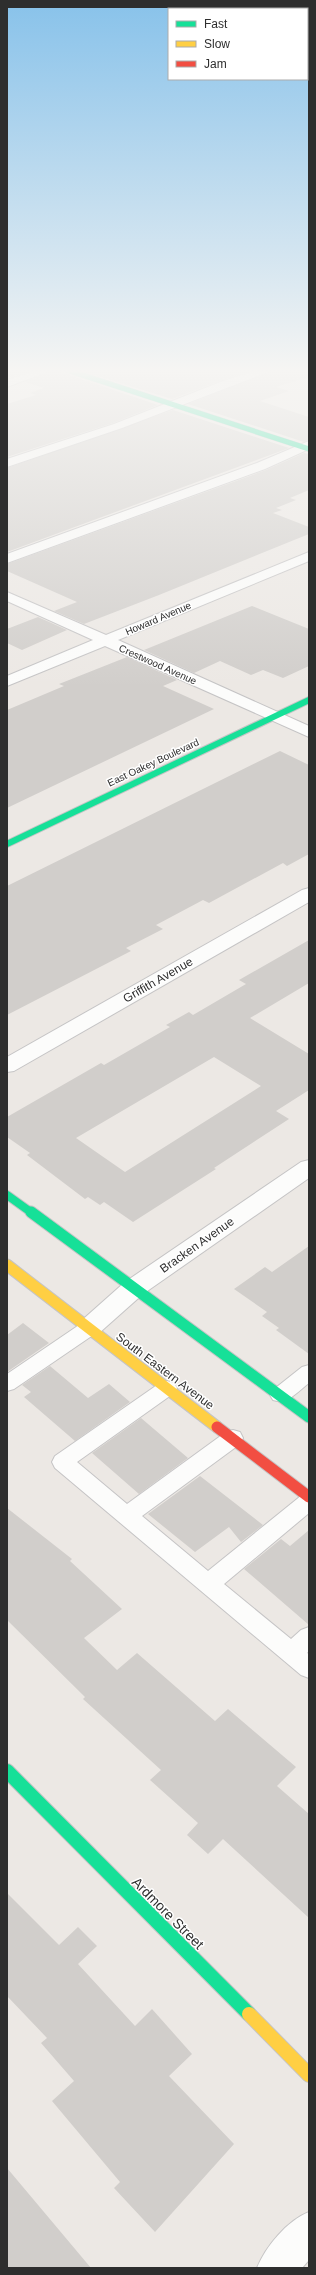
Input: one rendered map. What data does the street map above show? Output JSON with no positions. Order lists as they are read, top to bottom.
{
  "streets": {
    "street": [
      "Howard Avenue",
      "Crestwood Avenue",
      "East Oakey Boulevard",
      "Griffith Avenue",
      "Bracken Avenue",
      "South Eastern Avenue",
      "Ardmore Street"
    ]
  },
  "crossings": [
    ["Howard Avenue", "Crestwood Avenue"],
    ["Crestwood Avenue", "East Oakey Boulevard"],
    ["Bracken Avenue", "South Eastern Avenue"]
  ],
  "legend": ["Fast", "Slow", "Jam"]
}
